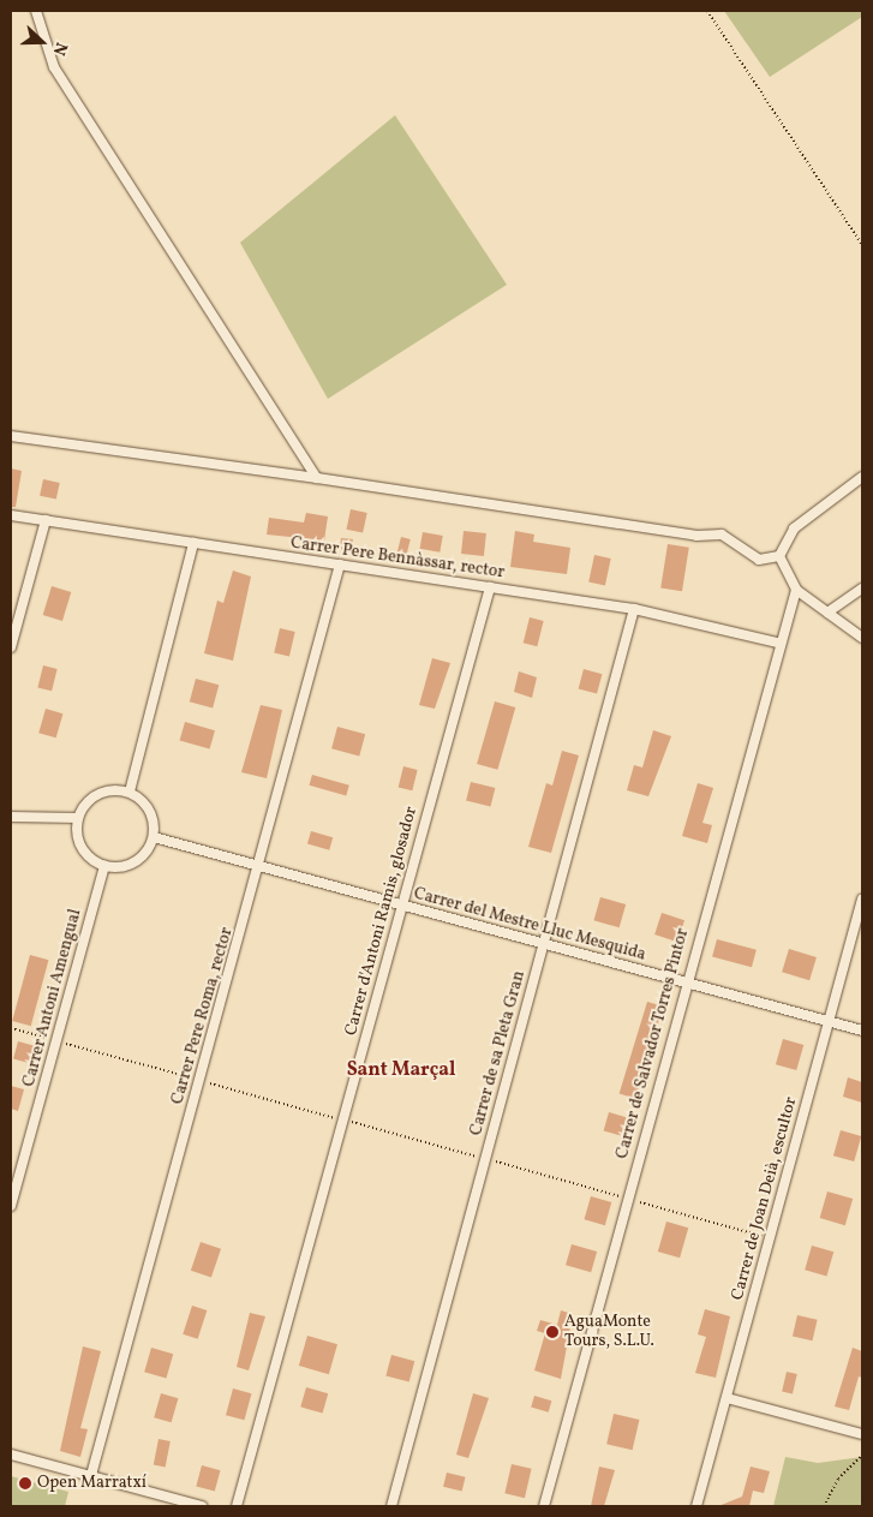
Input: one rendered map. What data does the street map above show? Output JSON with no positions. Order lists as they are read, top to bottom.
{
  "streets": {
    "street": [
      "Carrer Pere Bennàssar, rector",
      "Carrer d'Antoni Ramis, glosador",
      "Carrer del Mestre Lluc Mesquida",
      "Carrer Antoni Amengual",
      "Carrer Pere Roma, rector",
      "Carrer de Salvador Torres Pintor",
      "Carrer de sa Pleta Gran",
      "Carrer de Joan Deià, escultor"
    ]
  },
  "crossings": [
    ["Carrer Pere Bennàssar, rector", "Carrer d'Antoni Ramis, glosador"],
    ["Carrer Pere Bennàssar, rector", "Carrer Pere Roma, rector"],
    ["Carrer Pere Bennàssar, rector", "Carrer de Salvador Torres Pintor"],
    ["Carrer Pere Bennàssar, rector", "Carrer de sa Pleta Gran"],
    ["Carrer d'Antoni Ramis, glosador", "Carrer del Mestre Lluc Mesquida"],
    ["Carrer del Mestre Lluc Mesquida", "Carrer Antoni Amengual"],
    ["Carrer del Mestre Lluc Mesquida", "Carrer Pere Roma, rector"],
    ["Carrer del Mestre Lluc Mesquida", "Carrer de Salvador Torres Pintor"],
    ["Carrer del Mestre Lluc Mesquida", "Carrer de sa Pleta Gran"],
    ["Carrer del Mestre Lluc Mesquida", "Carrer de Joan Deià, escultor"]
  ],
  "districts": ["Sant Marçal"],
  "places": ["AguaMonte Tours, S.L.U.", "Open Marratxí"],
  "north": "right"
}
